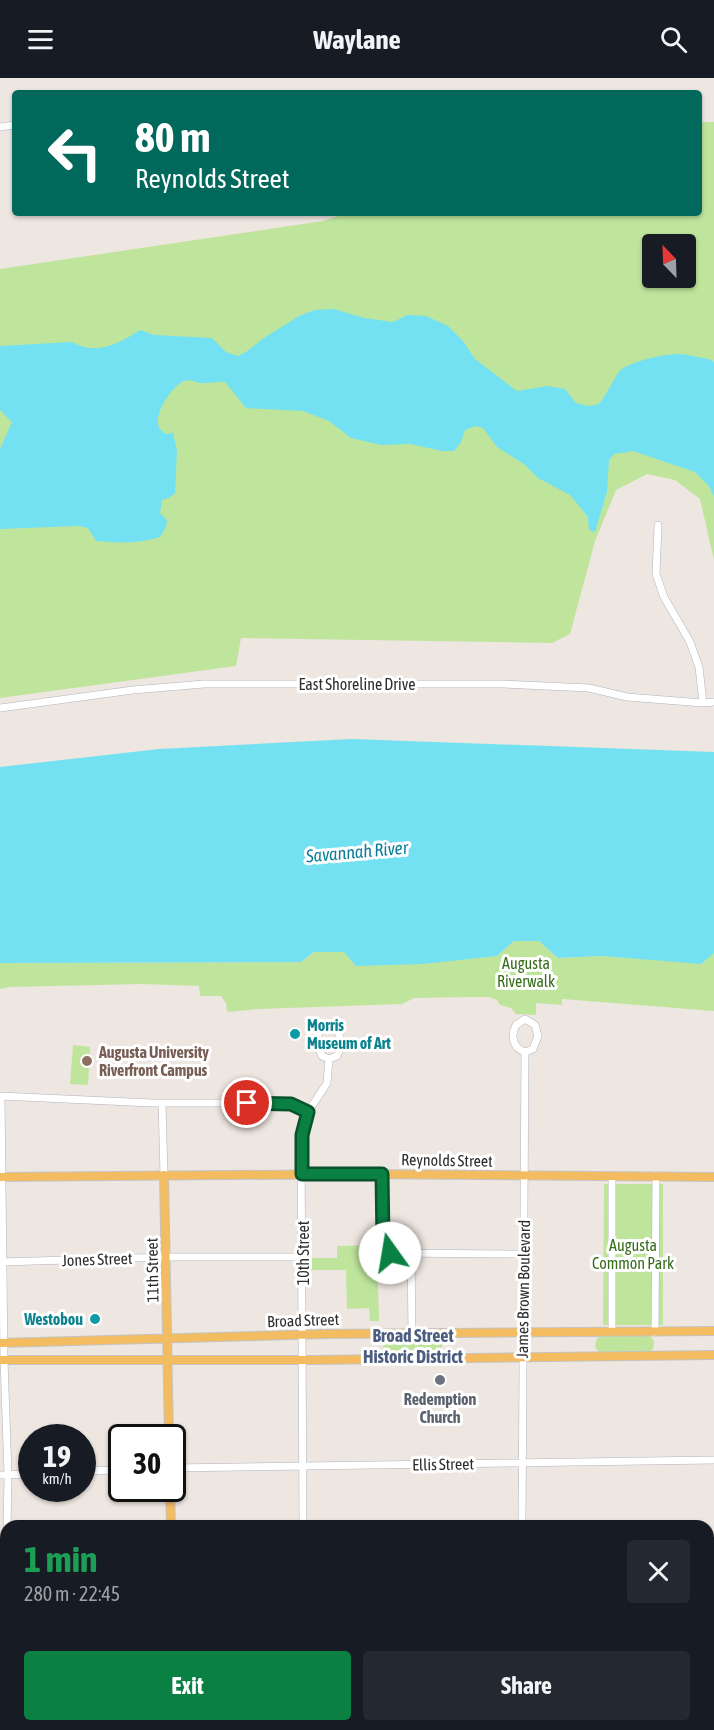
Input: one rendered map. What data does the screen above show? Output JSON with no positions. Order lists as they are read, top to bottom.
{
  "streets": {
    "main road": ["Reynolds Street", "11th Street", "Broad Street"],
    "street": [
      "East Shoreline Drive",
      "10th Street",
      "Jones Street",
      "James Brown Boulevard",
      "Ellis Street"
    ]
  },
  "crossings": [
    ["Reynolds Street", "10th Street"],
    ["Reynolds Street", "11th Street"],
    ["Reynolds Street", "James Brown Boulevard"],
    ["10th Street", "Jones Street"],
    ["10th Street", "Broad Street"],
    ["10th Street", "Ellis Street"],
    ["Jones Street", "11th Street"],
    ["11th Street", "Broad Street"],
    ["James Brown Boulevard", "Broad Street"],
    ["James Brown Boulevard", "Ellis Street"]
  ],
  "districts": ["Broad Street Historic District"],
  "water": ["Savannah River"],
  "parks": ["Augusta Riverwalk", "Augusta Common Park"],
  "places": [
    "Morris Museum of Art",
    "Augusta University Riverfront Campus",
    "Westobou",
    "Redemption Church"
  ],
  "north": "top left",
  "page": {
    "header": "Waylane",
    "turn": ["80 m", "Reynolds Street"],
    "speed": "19 km/h",
    "limit": "30",
    "heading": ["1 min", "280 m · 22:45"],
    "buttons": ["Exit", "Share"]
  }
}
